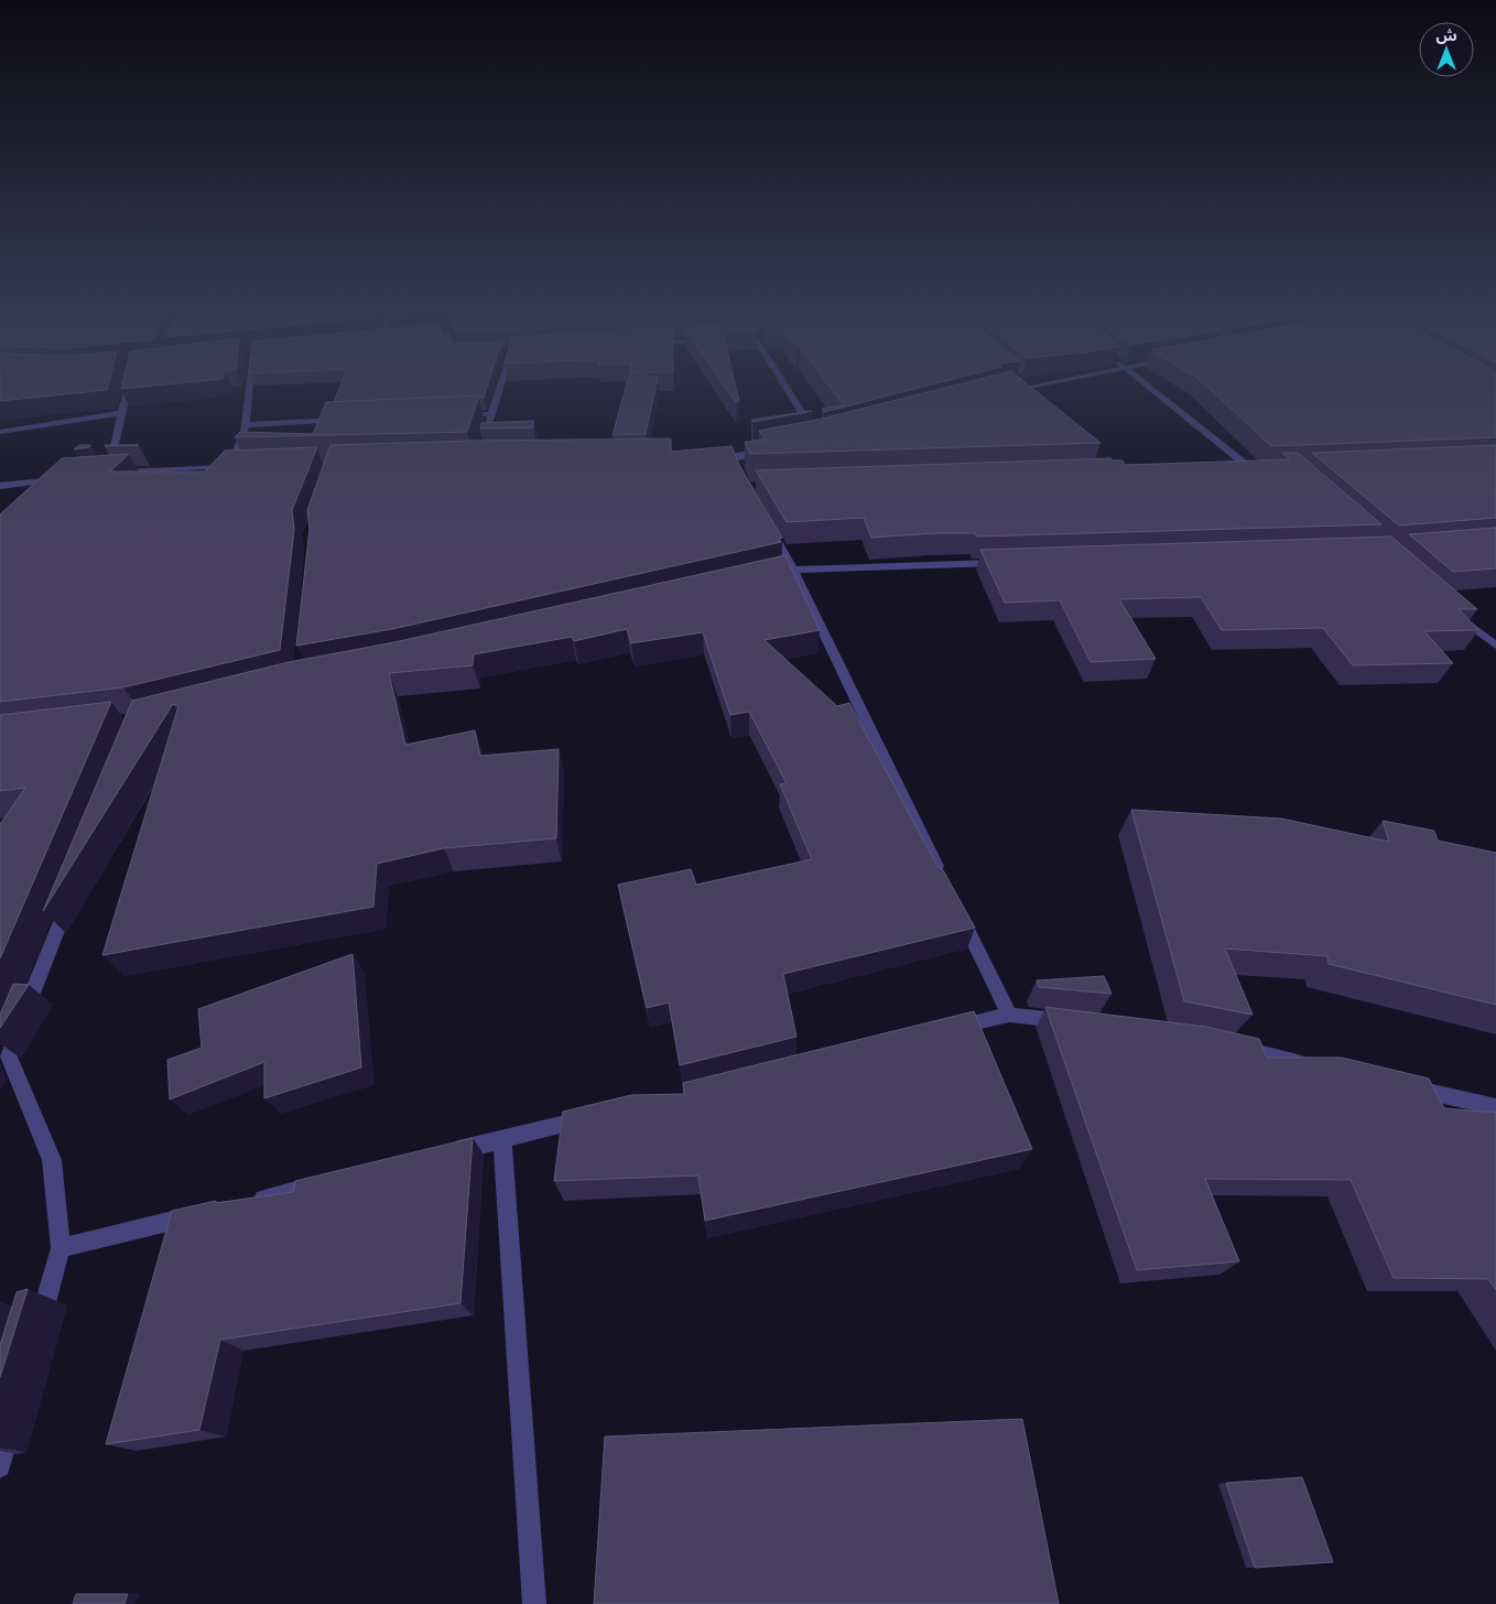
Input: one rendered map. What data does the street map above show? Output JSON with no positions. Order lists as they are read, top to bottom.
{
  "north": "top"
}
